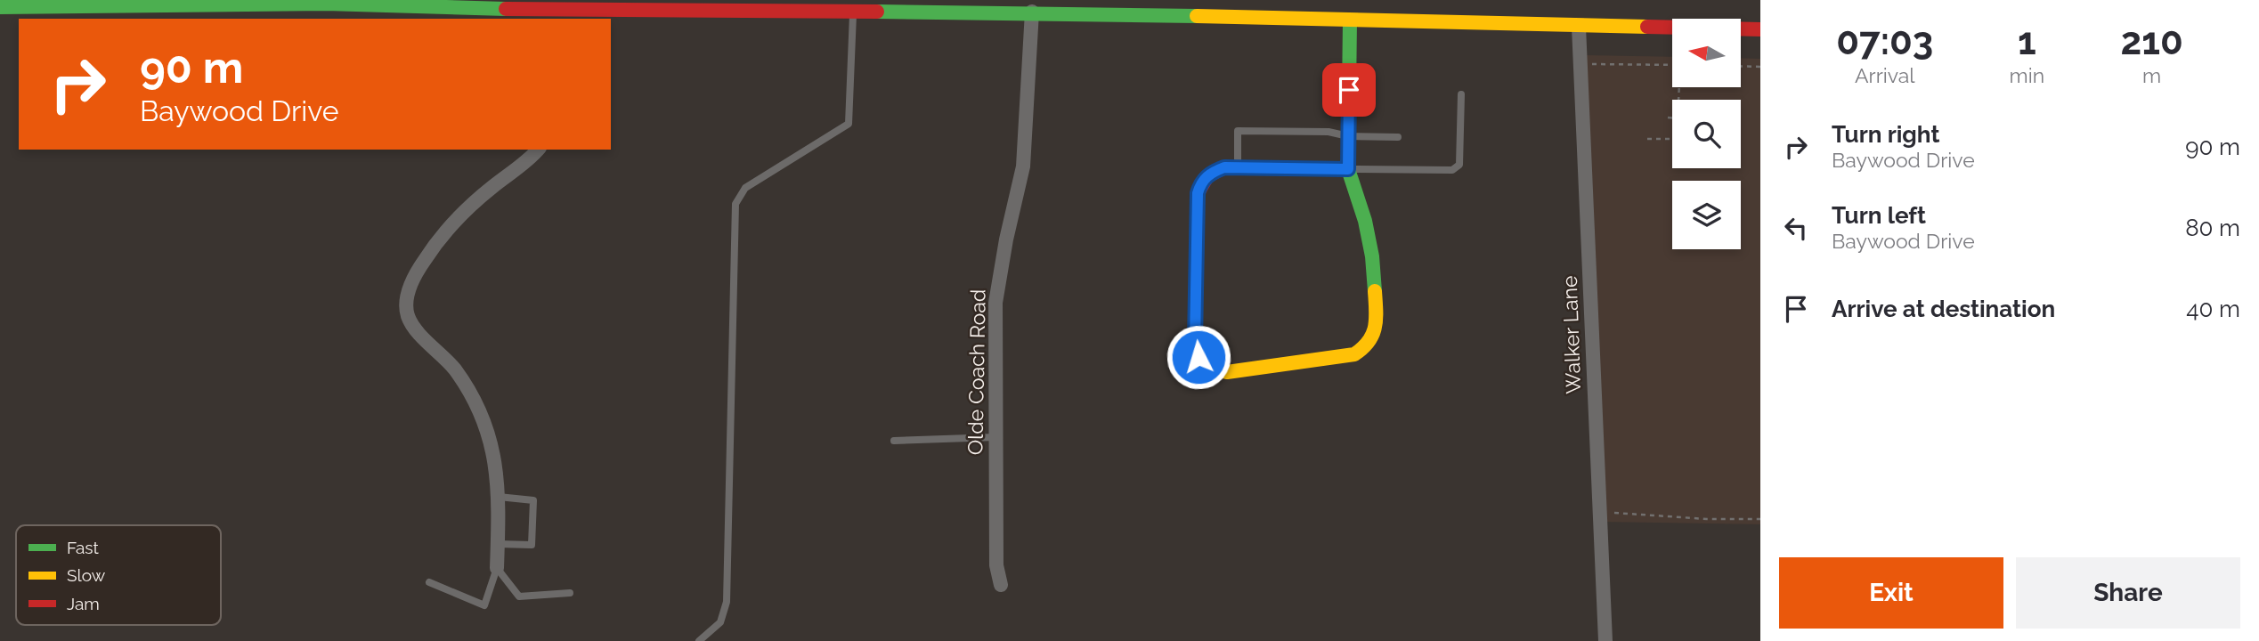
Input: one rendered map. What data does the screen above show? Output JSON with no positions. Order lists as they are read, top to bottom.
{
  "streets": {
    "street": ["Walker Lane", "Olde Coach Road"]
  },
  "legend": ["Fast", "Slow", "Jam"],
  "north": "left",
  "page": {
    "eta": [
      "07:03",
      "Arrival",
      "1",
      "min",
      "210",
      "m"
    ],
    "turn": ["90 m", "Baywood Drive"],
    "list": [
      {
        "name": "Turn right",
        "note": "Baywood Drive",
        "value": "90 m"
      },
      {
        "name": "Turn left",
        "note": "Baywood Drive",
        "value": "80 m"
      },
      {
        "name": "Arrive at destination",
        "value": "40 m"
      }
    ],
    "buttons": ["Exit", "Share"]
  }
}
